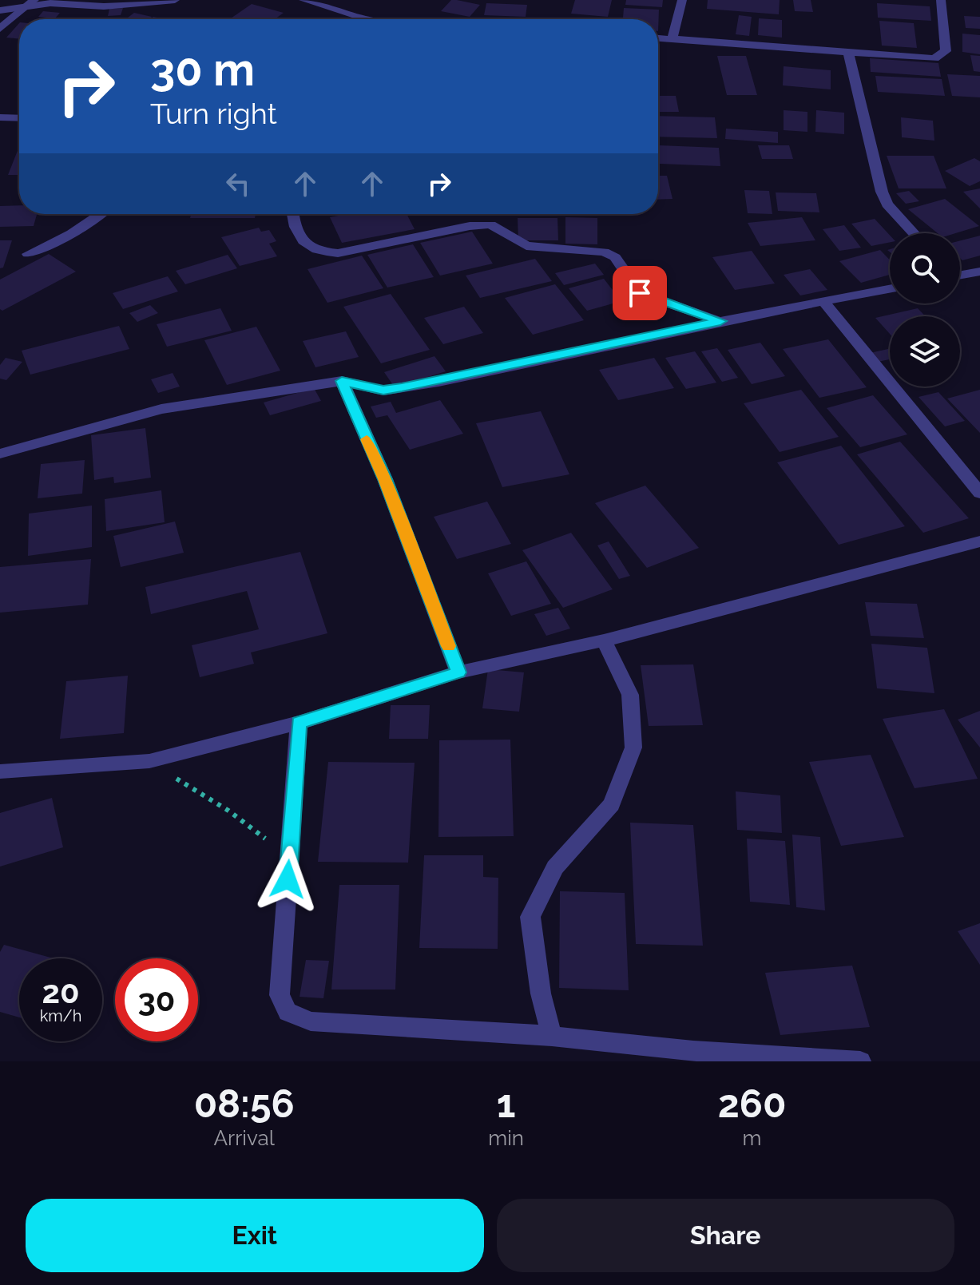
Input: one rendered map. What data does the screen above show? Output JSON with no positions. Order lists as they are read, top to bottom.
{
  "page": {
    "turn": ["30 m", "Turn right"],
    "speed": "20 km/h",
    "limit": "30",
    "eta": [
      "08:56",
      "Arrival",
      "1",
      "min",
      "260",
      "m"
    ],
    "buttons": ["Exit", "Share"]
  }
}
